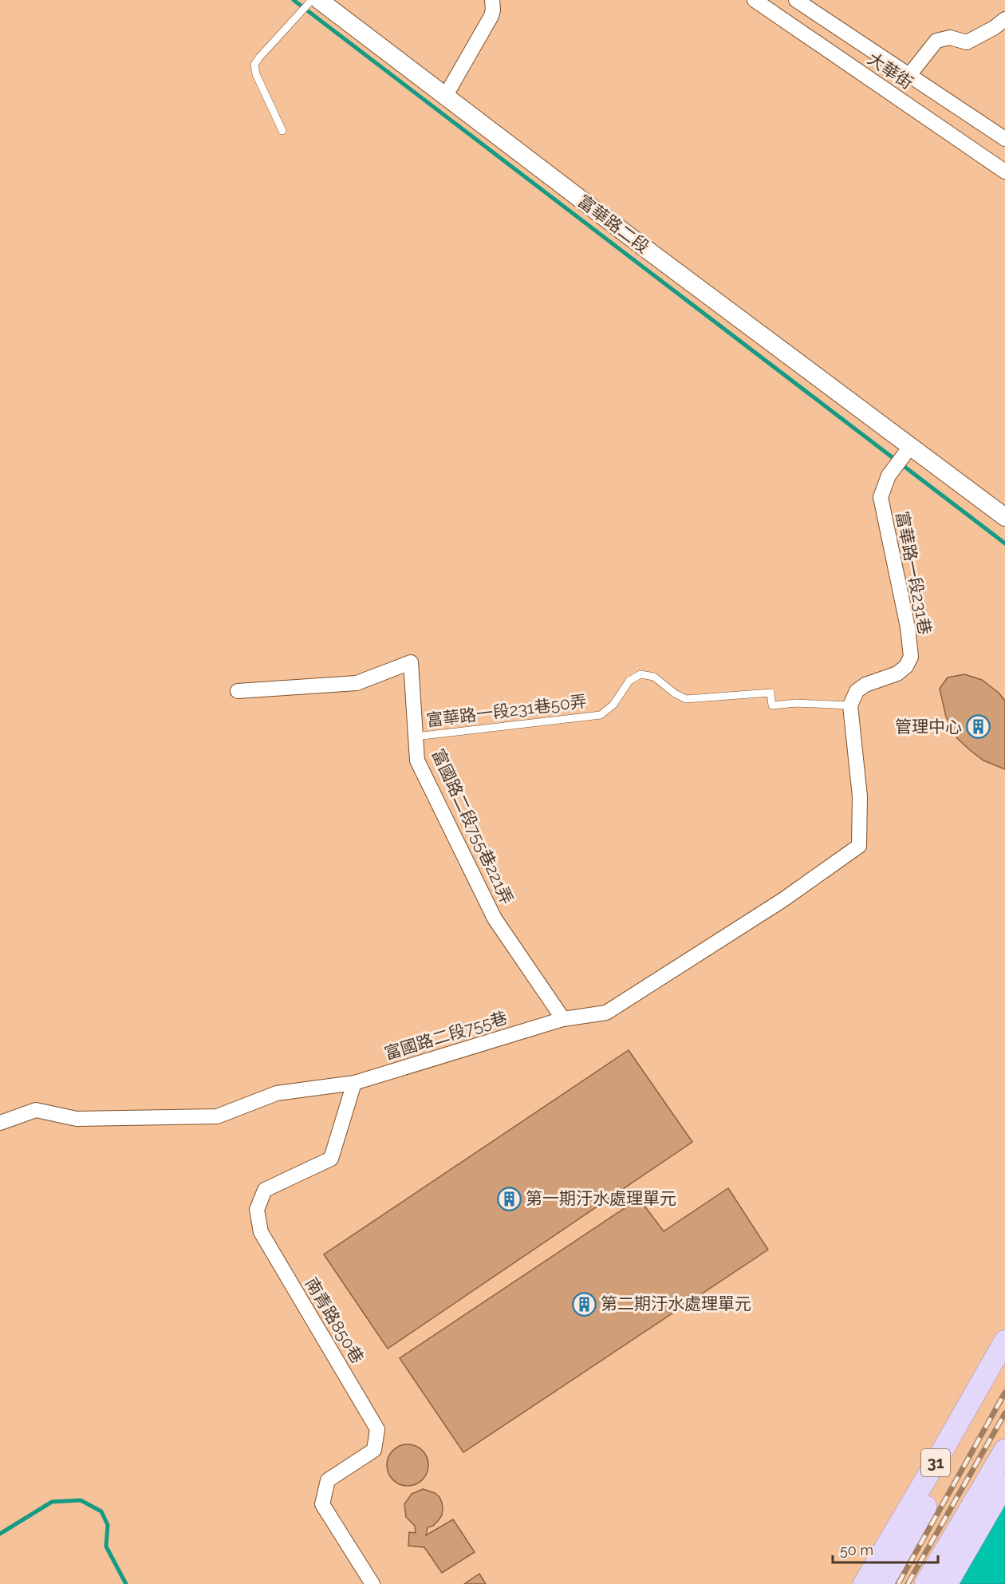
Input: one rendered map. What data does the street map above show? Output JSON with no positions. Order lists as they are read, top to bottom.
{
  "streets": {
    "main road": ["31"],
    "street": [
      "大華街",
      "富華路二段",
      "富華路一段231巷",
      "富國路二段755巷221弄",
      "富國路二段755巷",
      "南青路850巷"
    ],
    "lane": ["富華路一段231巷50弄"]
  },
  "crossings": [
    ["富華路二段", "富華路一段231巷"],
    ["富華路一段231巷", "富華路一段231巷50弄"],
    ["富華路一段231巷", "富國路二段755巷"],
    ["富華路一段231巷50弄", "富國路二段755巷221弄"],
    ["富華路一段231巷50弄", "富國路二段755巷"],
    ["富國路二段755巷221弄", "富國路二段755巷"],
    ["富國路二段755巷", "南青路850巷"]
  ],
  "places": {
    "building": ["管理中心", "第一期汙水處理單元", "第二期汙水處理單元"]
  },
  "scale_bar": "50 m"
}
